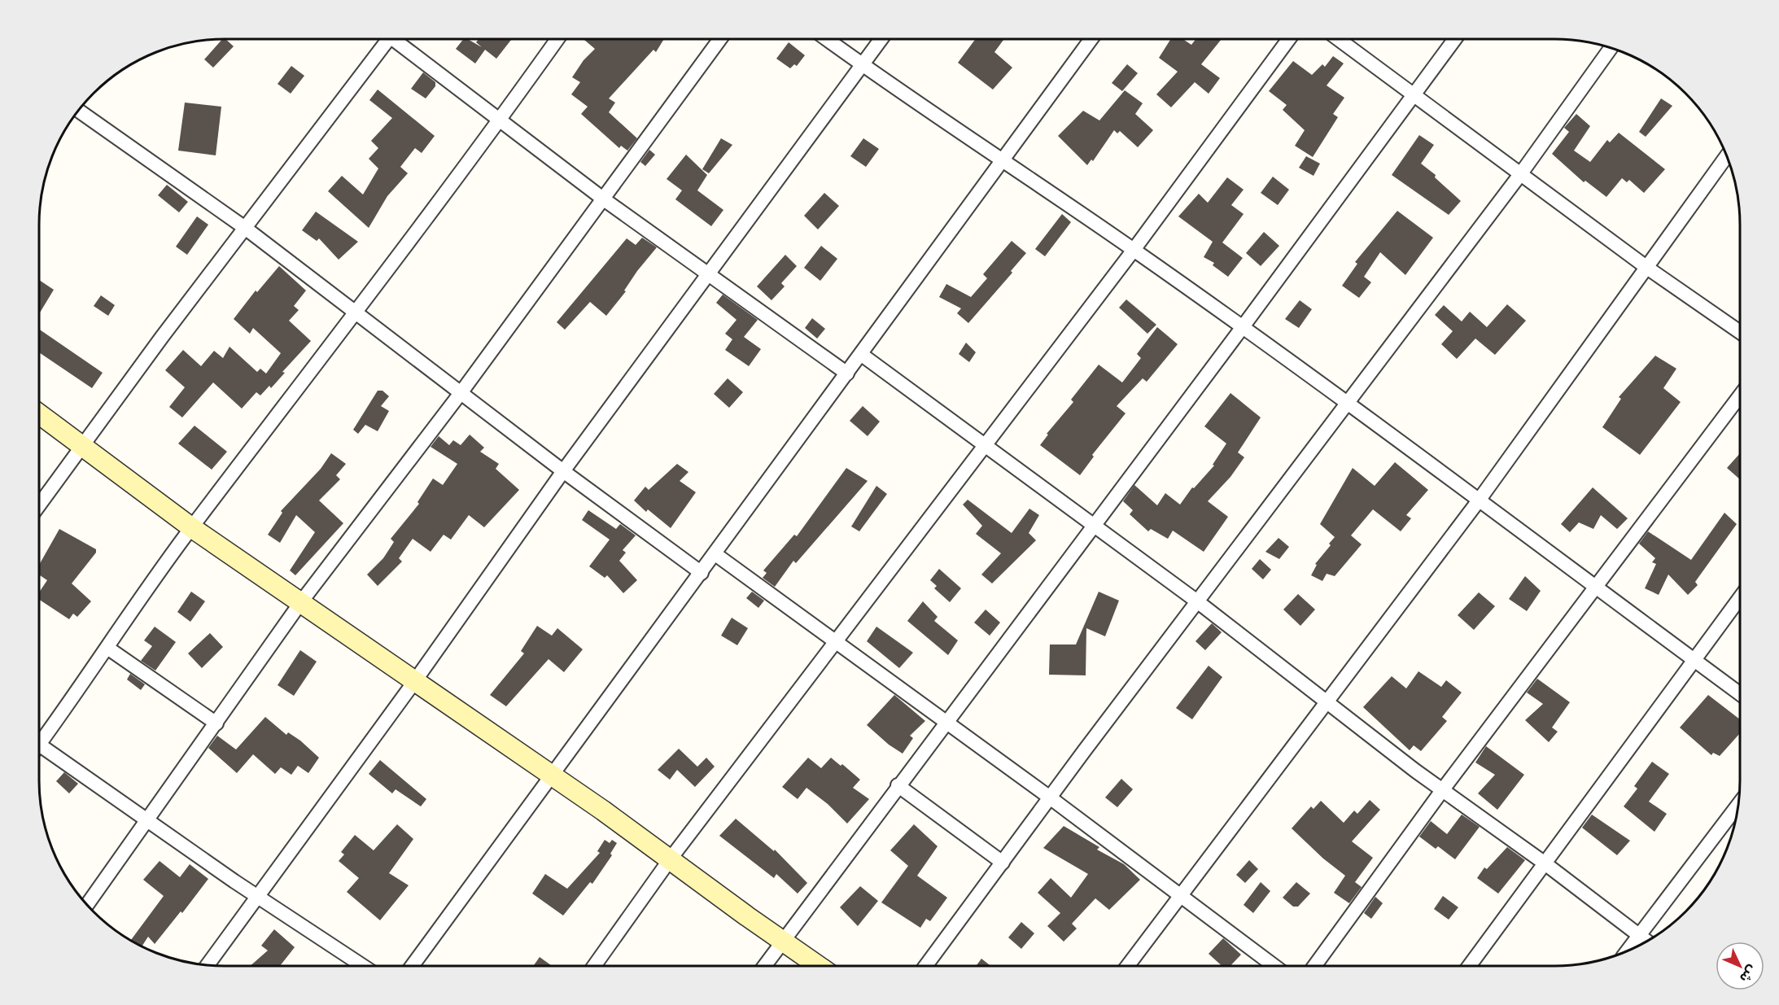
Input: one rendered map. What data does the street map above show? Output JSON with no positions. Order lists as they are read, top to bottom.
{
  "north": "bottom right"
}
